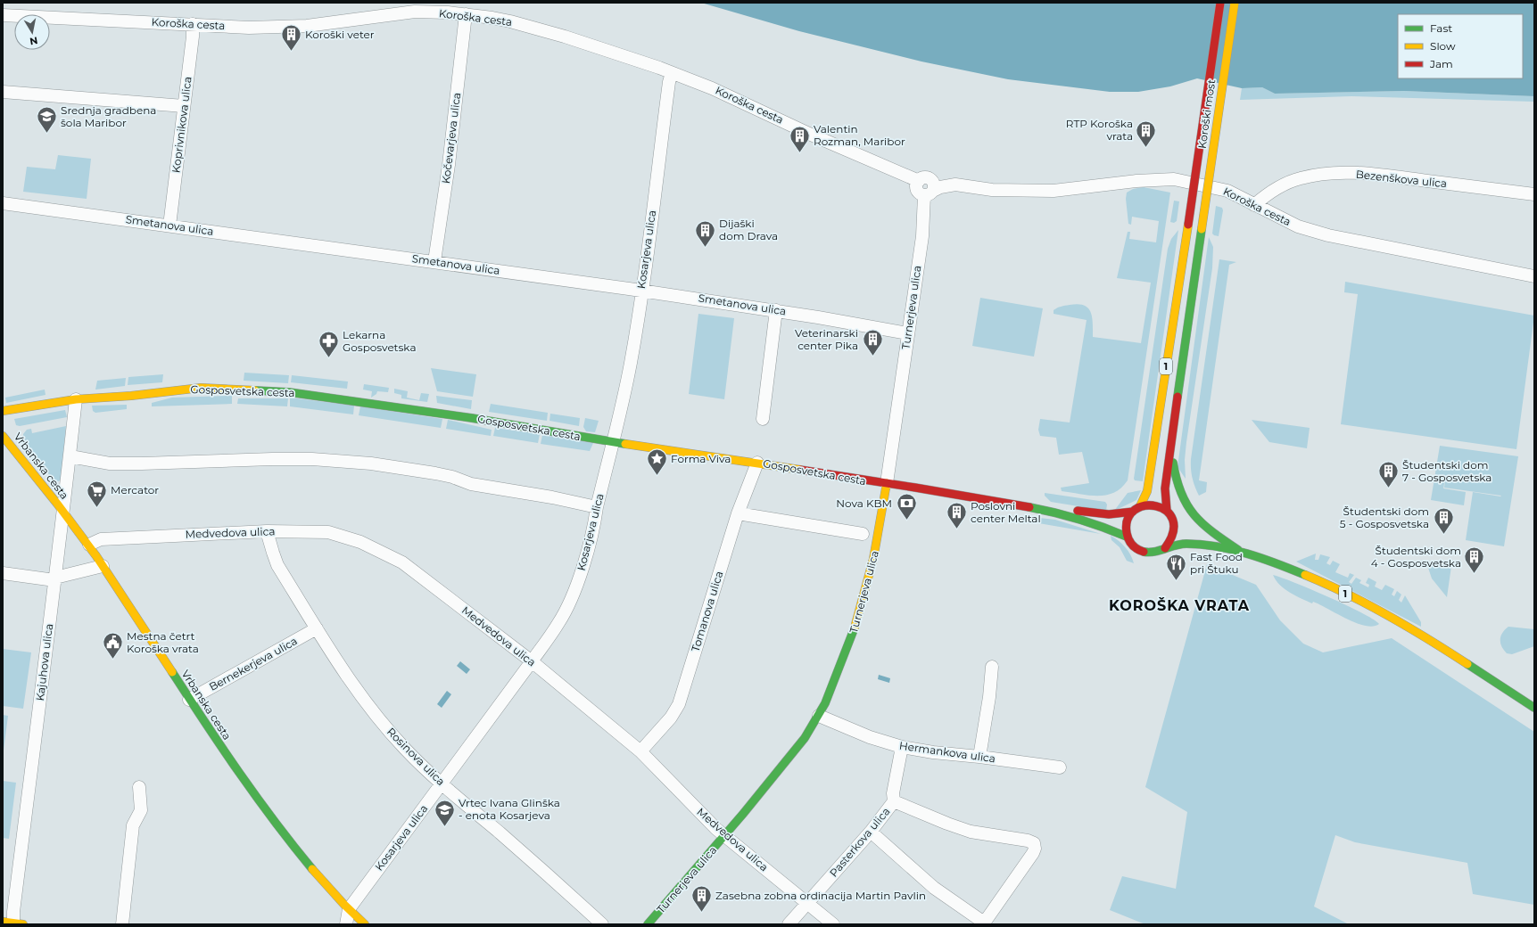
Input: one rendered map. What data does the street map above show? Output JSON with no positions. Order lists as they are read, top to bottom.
{
  "streets": {
    "street": [
      "Koroška cesta",
      "Koroški most",
      "Koprivnikova ulica",
      "Kočevarjeva ulica",
      "Bezenškova ulica",
      "Smetanova ulica",
      "Kosarjeva ulica",
      "Turnerjeva ulica",
      "1",
      "Gosposvetska cesta",
      "Vrbanska cesta",
      "Medvedova ulica",
      "Tomanova ulica",
      "Kajuhova ulica",
      "Bernekerjeva ulica",
      "Hermankova ulica",
      "Rosinova ulica",
      "Pasterkova ulica"
    ]
  },
  "crossings": [
    ["Koroška cesta", "Koprivnikova ulica"],
    ["Koroška cesta", "Kočevarjeva ulica"],
    ["Koroška cesta", "Bezenškova ulica"],
    ["Koroška cesta", "Kosarjeva ulica"],
    ["Koroška cesta", "Turnerjeva ulica"],
    ["Koroški most", "1"],
    ["Koprivnikova ulica", "Smetanova ulica"],
    ["Kočevarjeva ulica", "Smetanova ulica"],
    ["Smetanova ulica", "Kosarjeva ulica"],
    ["Smetanova ulica", "Turnerjeva ulica"],
    ["Kosarjeva ulica", "Gosposvetska cesta"],
    ["Kosarjeva ulica", "Vrbanska cesta"],
    ["Kosarjeva ulica", "Medvedova ulica"],
    ["Kosarjeva ulica", "Rosinova ulica"],
    ["Turnerjeva ulica", "Gosposvetska cesta"],
    ["Turnerjeva ulica", "Medvedova ulica"],
    ["Turnerjeva ulica", "Hermankova ulica"],
    ["Gosposvetska cesta", "Tomanova ulica"],
    ["Gosposvetska cesta", "Kajuhova ulica"],
    ["Vrbanska cesta", "Medvedova ulica"],
    ["Vrbanska cesta", "Kajuhova ulica"],
    ["Vrbanska cesta", "Bernekerjeva ulica"],
    ["Medvedova ulica", "Tomanova ulica"],
    ["Medvedova ulica", "Rosinova ulica"],
    ["Medvedova ulica", "Pasterkova ulica"],
    ["Bernekerjeva ulica", "Rosinova ulica"],
    ["Hermankova ulica", "Pasterkova ulica"]
  ],
  "districts": ["KOROŠKA VRATA"],
  "places": {
    "building": [
      "Koroški veter",
      "RTP Koroška vrata",
      "Valentin Rozman, Maribor",
      "Dijaški dom Drava",
      "Veterinarski center Pika",
      "Študentski dom 7 - Gosposvetska",
      "Poslovni center Meltal",
      "Študentski dom 5 - Gosposvetska",
      "Študentski dom 4 - Gosposvetska",
      "Zasebna zobna ordinacija Martin Pavlin"
    ],
    "school or university": ["Srednja gradbena šola Maribor", "Vrtec Ivana Glinška - enota Kosarjeva"],
    "pharmacy": ["Lekarna Gosposvetska"],
    "place": ["Forma Viva"],
    "supermarket": ["Mercator"],
    "bank": ["Nova KBM"],
    "restaurant": ["Fast Food pri Štuku"],
    "public building": ["Mestna četrt Koroška vrata"]
  },
  "legend": ["Fast", "Slow", "Jam"],
  "north": "bottom"
}
